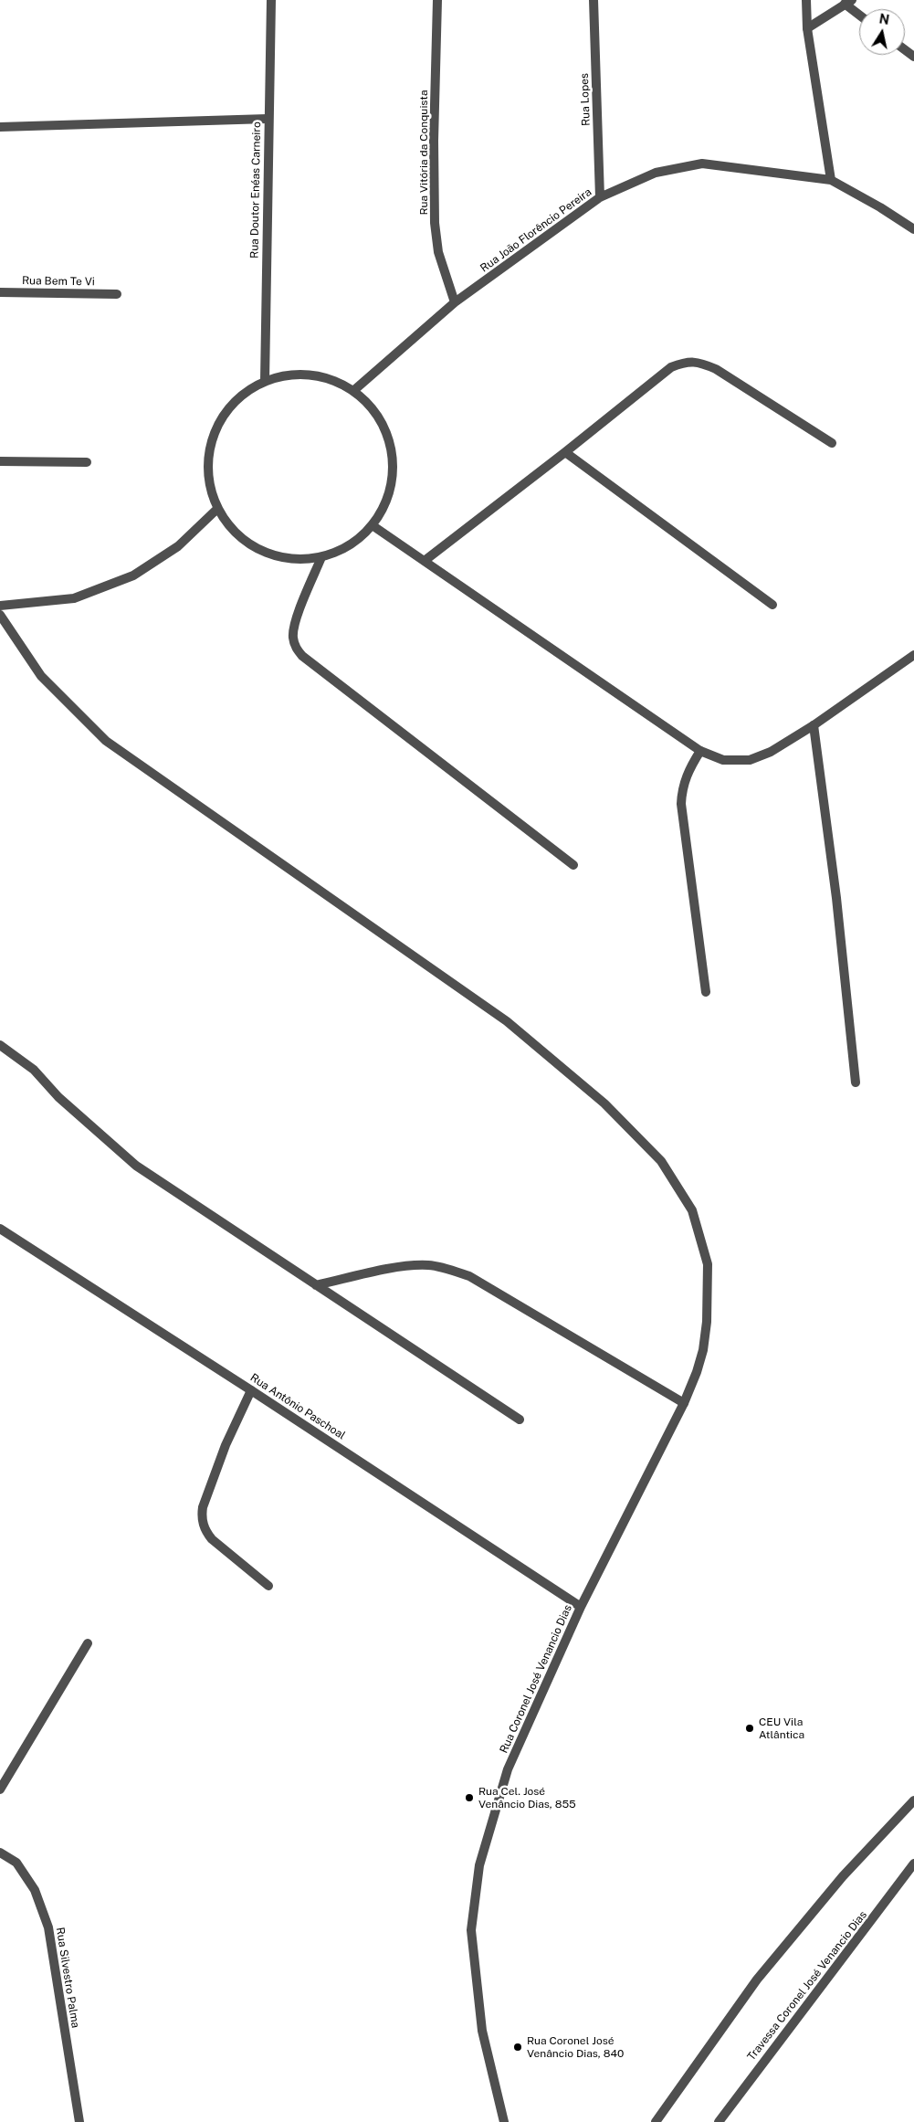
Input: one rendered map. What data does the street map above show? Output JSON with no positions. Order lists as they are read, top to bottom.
{
  "streets": {
    "street": [
      "Rua Lopes",
      "Rua Vitória da Conquista",
      "Rua Doutor Enéas Carneiro",
      "Rua João Florêncio Pereira",
      "Rua Bem Te Vi",
      "Rua Antônio Paschoal",
      "Rua Coronel José Venancio Dias",
      "Rua Silvestro Palma",
      "Travessa Coronel José Venancio Dias"
    ]
  },
  "crossings": [
    ["Rua Lopes", "Rua João Florêncio Pereira"],
    ["Rua Vitória da Conquista", "Rua João Florêncio Pereira"],
    ["Rua Antônio Paschoal", "Rua Coronel José Venancio Dias"]
  ],
  "places": ["CEU Vila Atlântica", "Rua Cel. José Venâncio Dias, 855", "Rua Coronel José Venâncio Dias, 840"],
  "north": "top"
}
